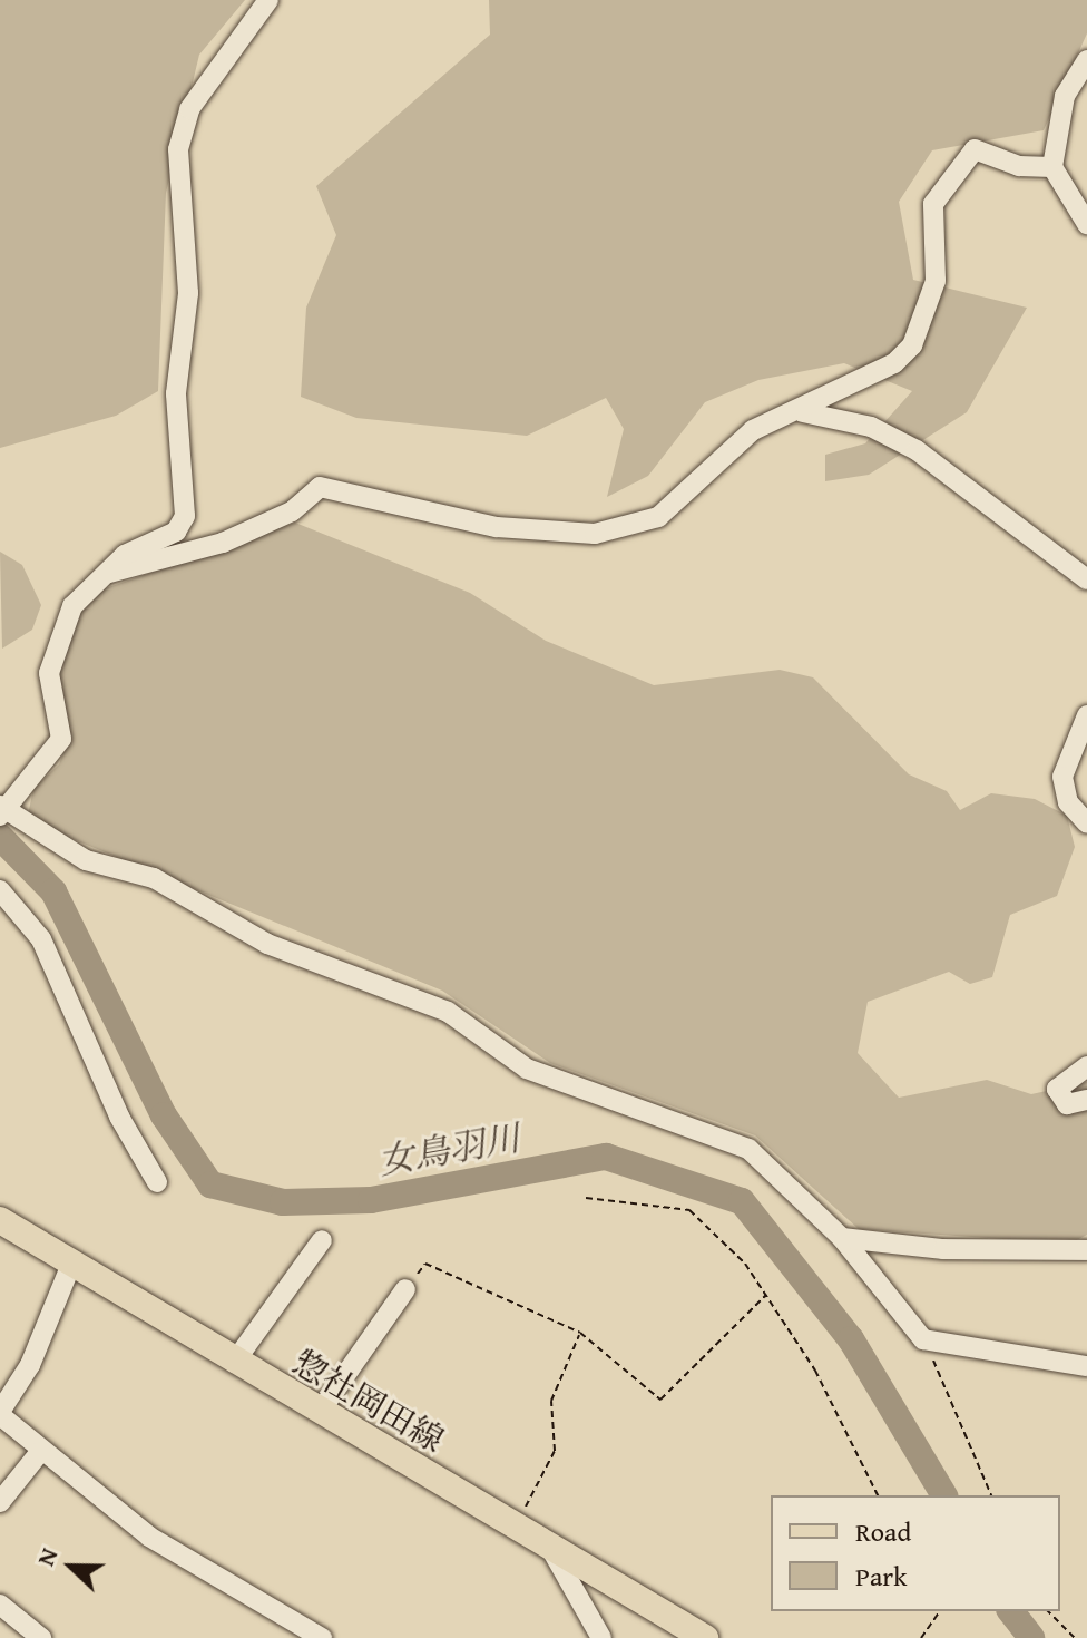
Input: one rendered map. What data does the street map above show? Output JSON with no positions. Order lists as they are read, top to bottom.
{
  "streets": {
    "main road": ["惣社岡田線"]
  },
  "water": ["女鳥羽川"],
  "legend": ["Road", "Park"],
  "north": "left"
}
